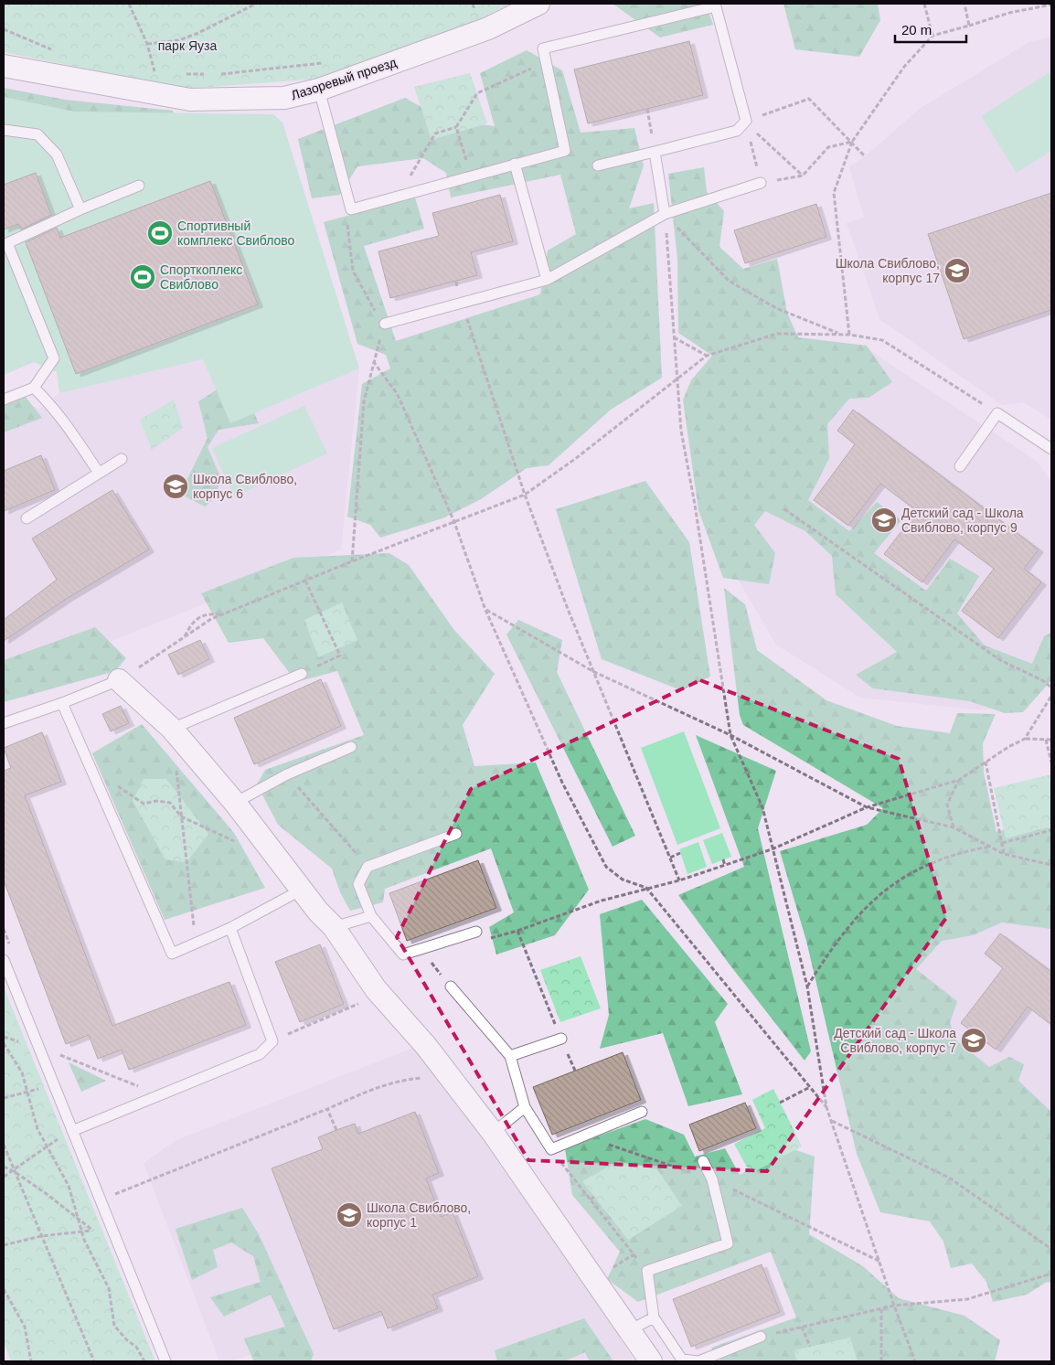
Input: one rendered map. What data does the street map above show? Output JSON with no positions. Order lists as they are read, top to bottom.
{
  "streets": {
    "street": ["Лазоревый проезд"]
  },
  "parks": ["парк Яуза"],
  "places": {
    "sports": ["Спортивный комплекс Свиблово", "Спорткоплекс Свиблово"],
    "school or university": [
      "Школа Свиблово, корпус 17",
      "Школа Свиблово, корпус 6",
      "Детский сад - Школа Свиблово, корпус 9",
      "Детский сад - Школа Свиблово, корпус 7",
      "Школа Свиблово, корпус 1"
    ]
  },
  "scale_bar": "20 m"
}
